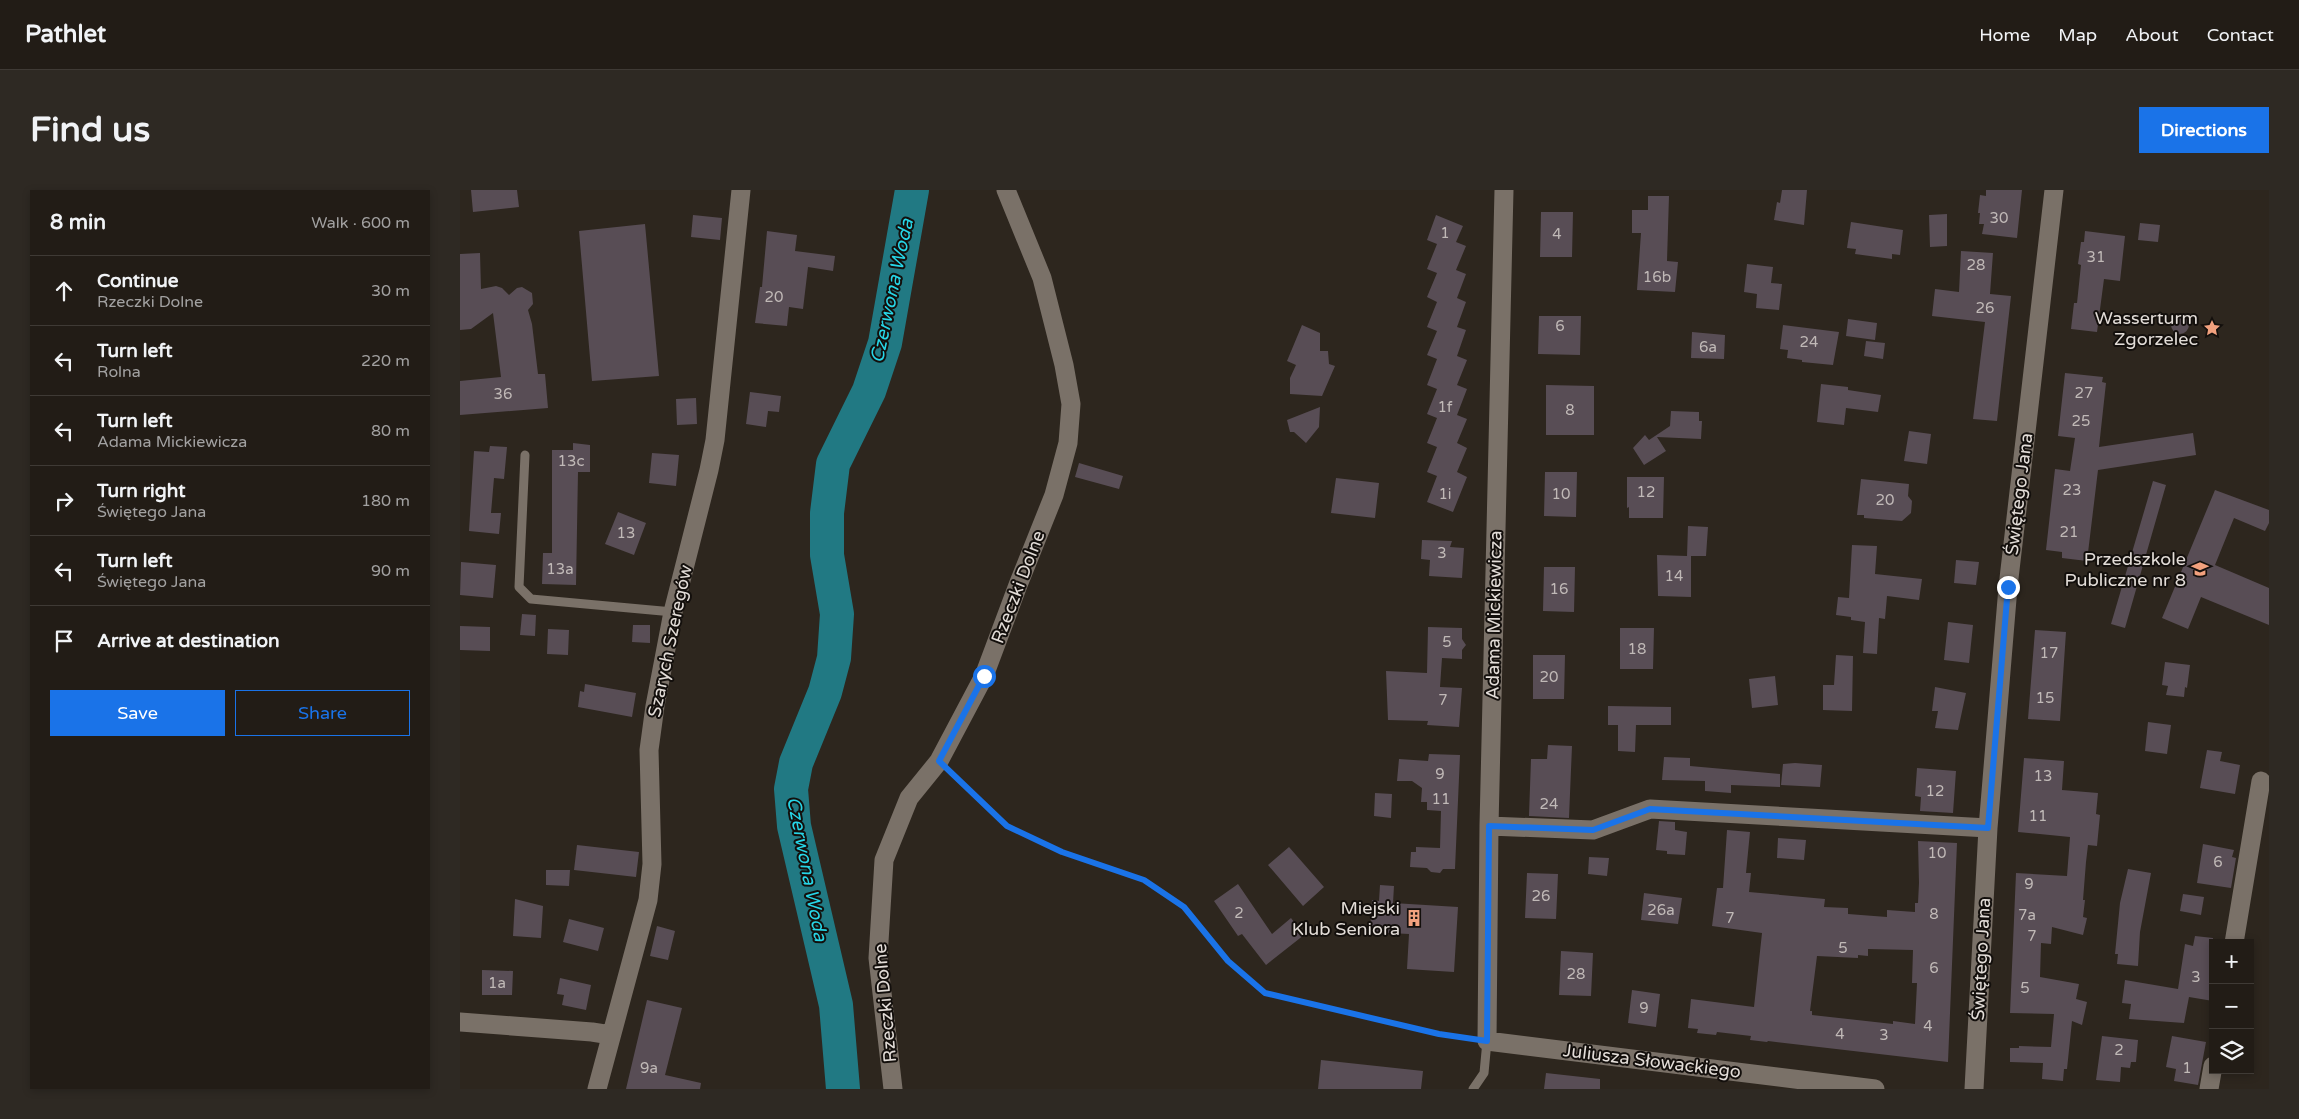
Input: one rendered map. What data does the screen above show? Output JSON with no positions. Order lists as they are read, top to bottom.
{
  "streets": {
    "street": [
      "Świętego Jana",
      "Rzeczki Dolne",
      "Adama Mickiewicza",
      "Szarych Szeregów",
      "Juliusza Słowackiego"
    ]
  },
  "crossings": [
    ["Adama Mickiewicza", "Juliusza Słowackiego"]
  ],
  "water": ["Czerwona Woda"],
  "places": {
    "place": ["Wasserturm Zgorzelec"],
    "school or university": ["Przedszkole Publiczne nr 8"],
    "building": ["Miejski Klub Seniora"]
  },
  "house_numbers": [
    "30",
    "1",
    "4",
    "31",
    "28",
    "16b",
    "20",
    "26",
    "6",
    "24",
    "6a",
    "27",
    "36",
    "1f",
    "8",
    "25",
    "13c",
    "23",
    "12",
    "1i",
    "10",
    "20",
    "21",
    "13",
    "3",
    "13a",
    "14",
    "16",
    "5",
    "18",
    "17",
    "20",
    "15",
    "7",
    "9",
    "13",
    "12",
    "11",
    "24",
    "11",
    "10",
    "6",
    "9",
    "26",
    "26a",
    "2",
    "8",
    "7a",
    "7",
    "7",
    "5",
    "6",
    "28",
    "3",
    "1a",
    "5",
    "9",
    "4",
    "4",
    "3",
    "2",
    "9a",
    "1"
  ],
  "page": {
    "header": "Pathlet",
    "nav": [
      "Home",
      "Map",
      "About",
      "Contact"
    ],
    "buttons": [
      "Directions",
      ["Save", "Share"]
    ],
    "title": "Find us",
    "heading": ["8 min", "Walk · 600 m"],
    "list": [
      ["Continue", "Rzeczki Dolne", "30 m"],
      ["Turn left", "Rolna", "220 m"],
      ["Turn left", "Adama Mickiewicza", "80 m"],
      ["Turn right", "Świętego Jana", "180 m"],
      ["Turn left", "Świętego Jana", "90 m"],
      "Arrive at destination"
    ],
    "map_buttons": ["+", "−"]
  }
}
